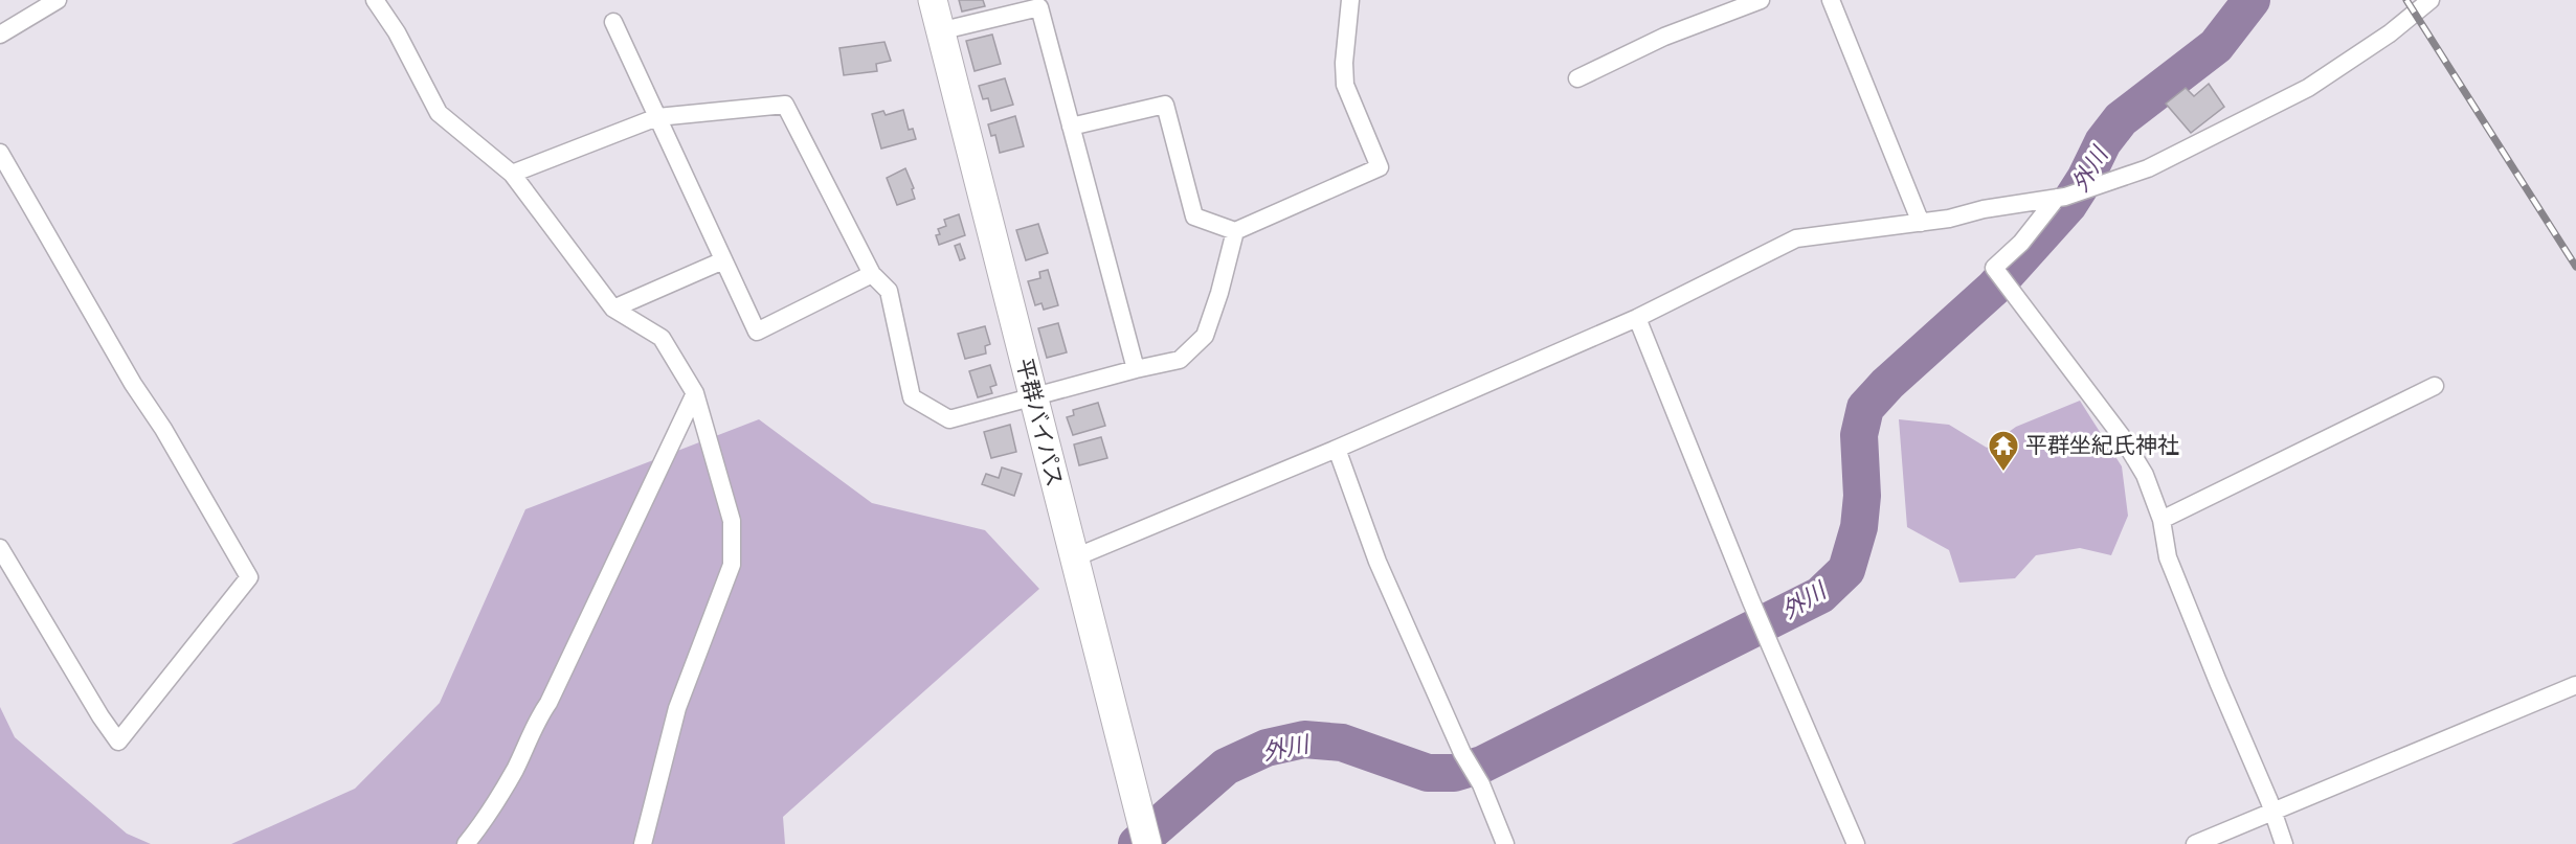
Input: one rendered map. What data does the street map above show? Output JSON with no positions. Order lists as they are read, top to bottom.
{
  "streets": {
    "highway": ["平群バイパス"]
  },
  "water": ["外川"],
  "places": {
    "temple": ["平群坐紀氏神社"]
  }
}
